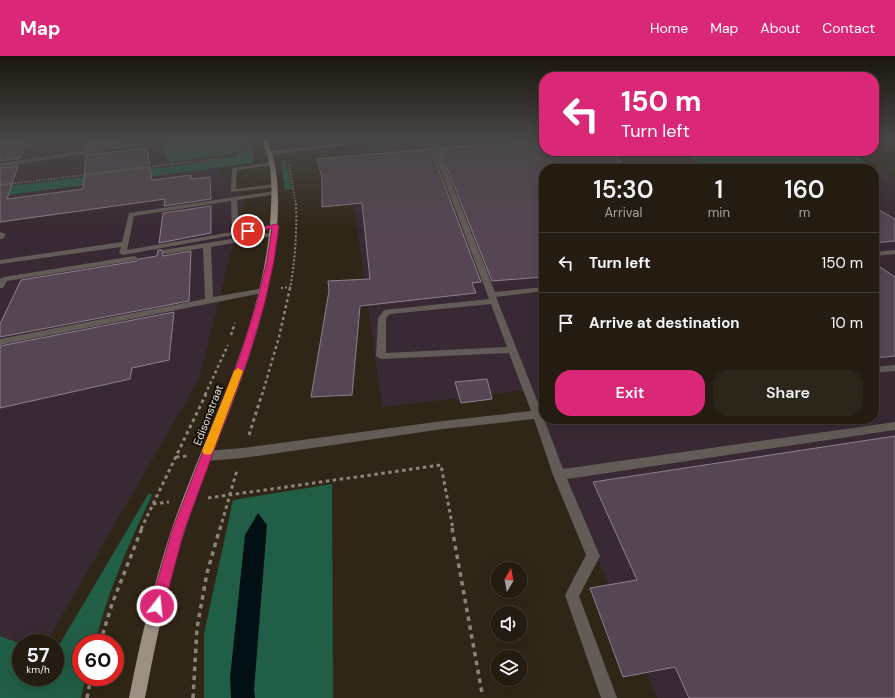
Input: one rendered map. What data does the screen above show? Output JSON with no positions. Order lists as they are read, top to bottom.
{
  "streets": {
    "main road": ["Edisonstraat"]
  },
  "north": "top",
  "page": {
    "header": "Map",
    "nav": [
      "Home",
      "Map",
      "About",
      "Contact"
    ],
    "turn": ["150 m", "Turn left"],
    "eta": [
      "15:30",
      "Arrival",
      "1",
      "min",
      "160",
      "m"
    ],
    "list": [
      {
        "name": "Turn left",
        "value": "150 m"
      },
      {
        "name": "Arrive at destination",
        "value": "10 m"
      }
    ],
    "buttons": ["Exit", "Share"],
    "speed": "57 km/h",
    "limit": "60"
  }
}
